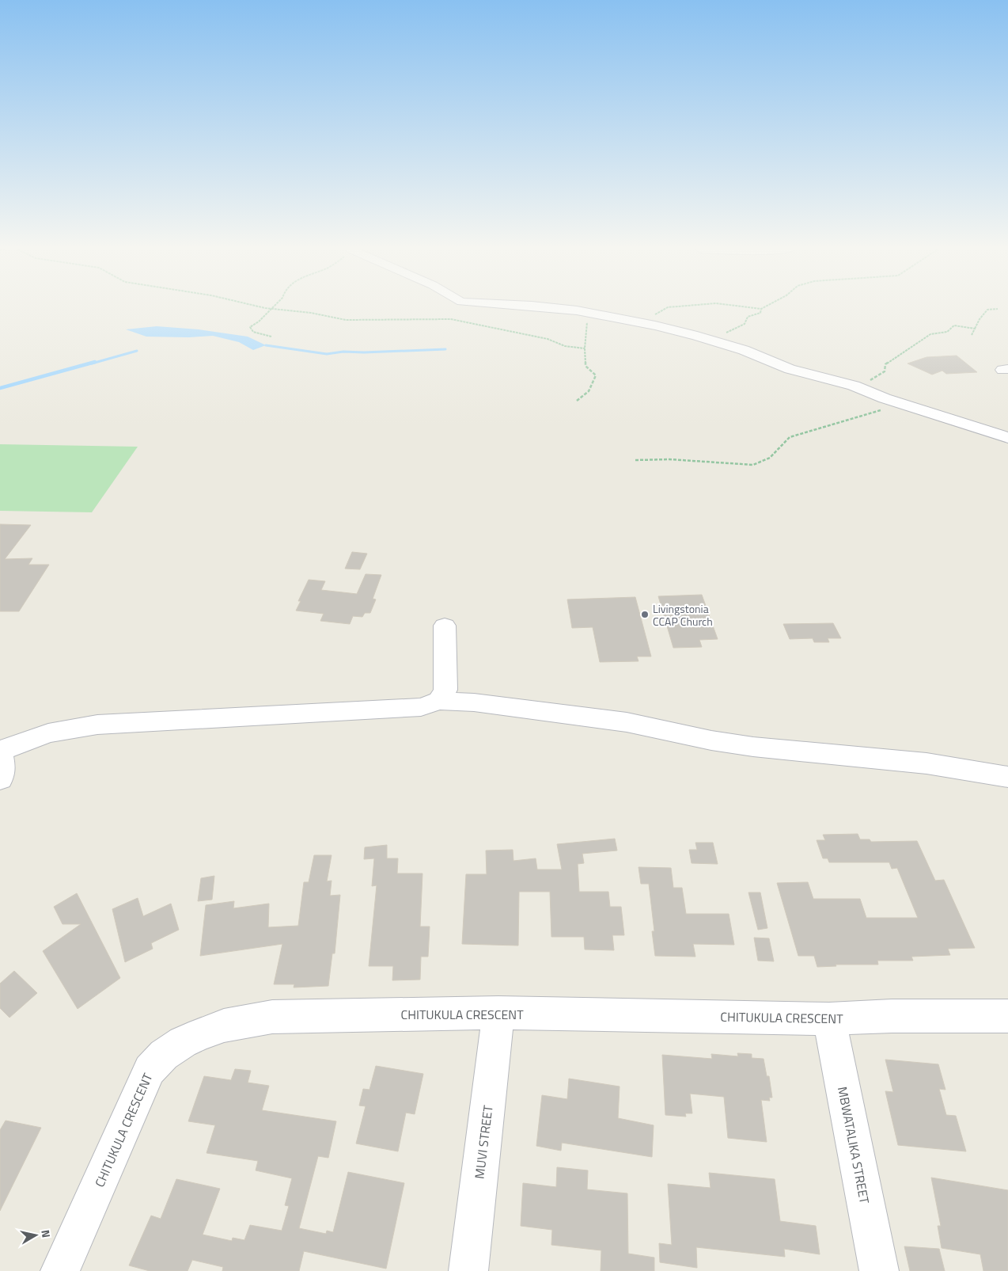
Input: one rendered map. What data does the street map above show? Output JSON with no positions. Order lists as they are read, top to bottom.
{
  "streets": {
    "street": ["CHITUKULA CRESCENT", "MUVI STREET", "MBWATALIKA STREET"]
  },
  "crossings": [
    ["CHITUKULA CRESCENT", "MUVI STREET"],
    ["CHITUKULA CRESCENT", "MBWATALIKA STREET"]
  ],
  "places": ["Livingstonia CCAP Church"],
  "north": "right"
}
